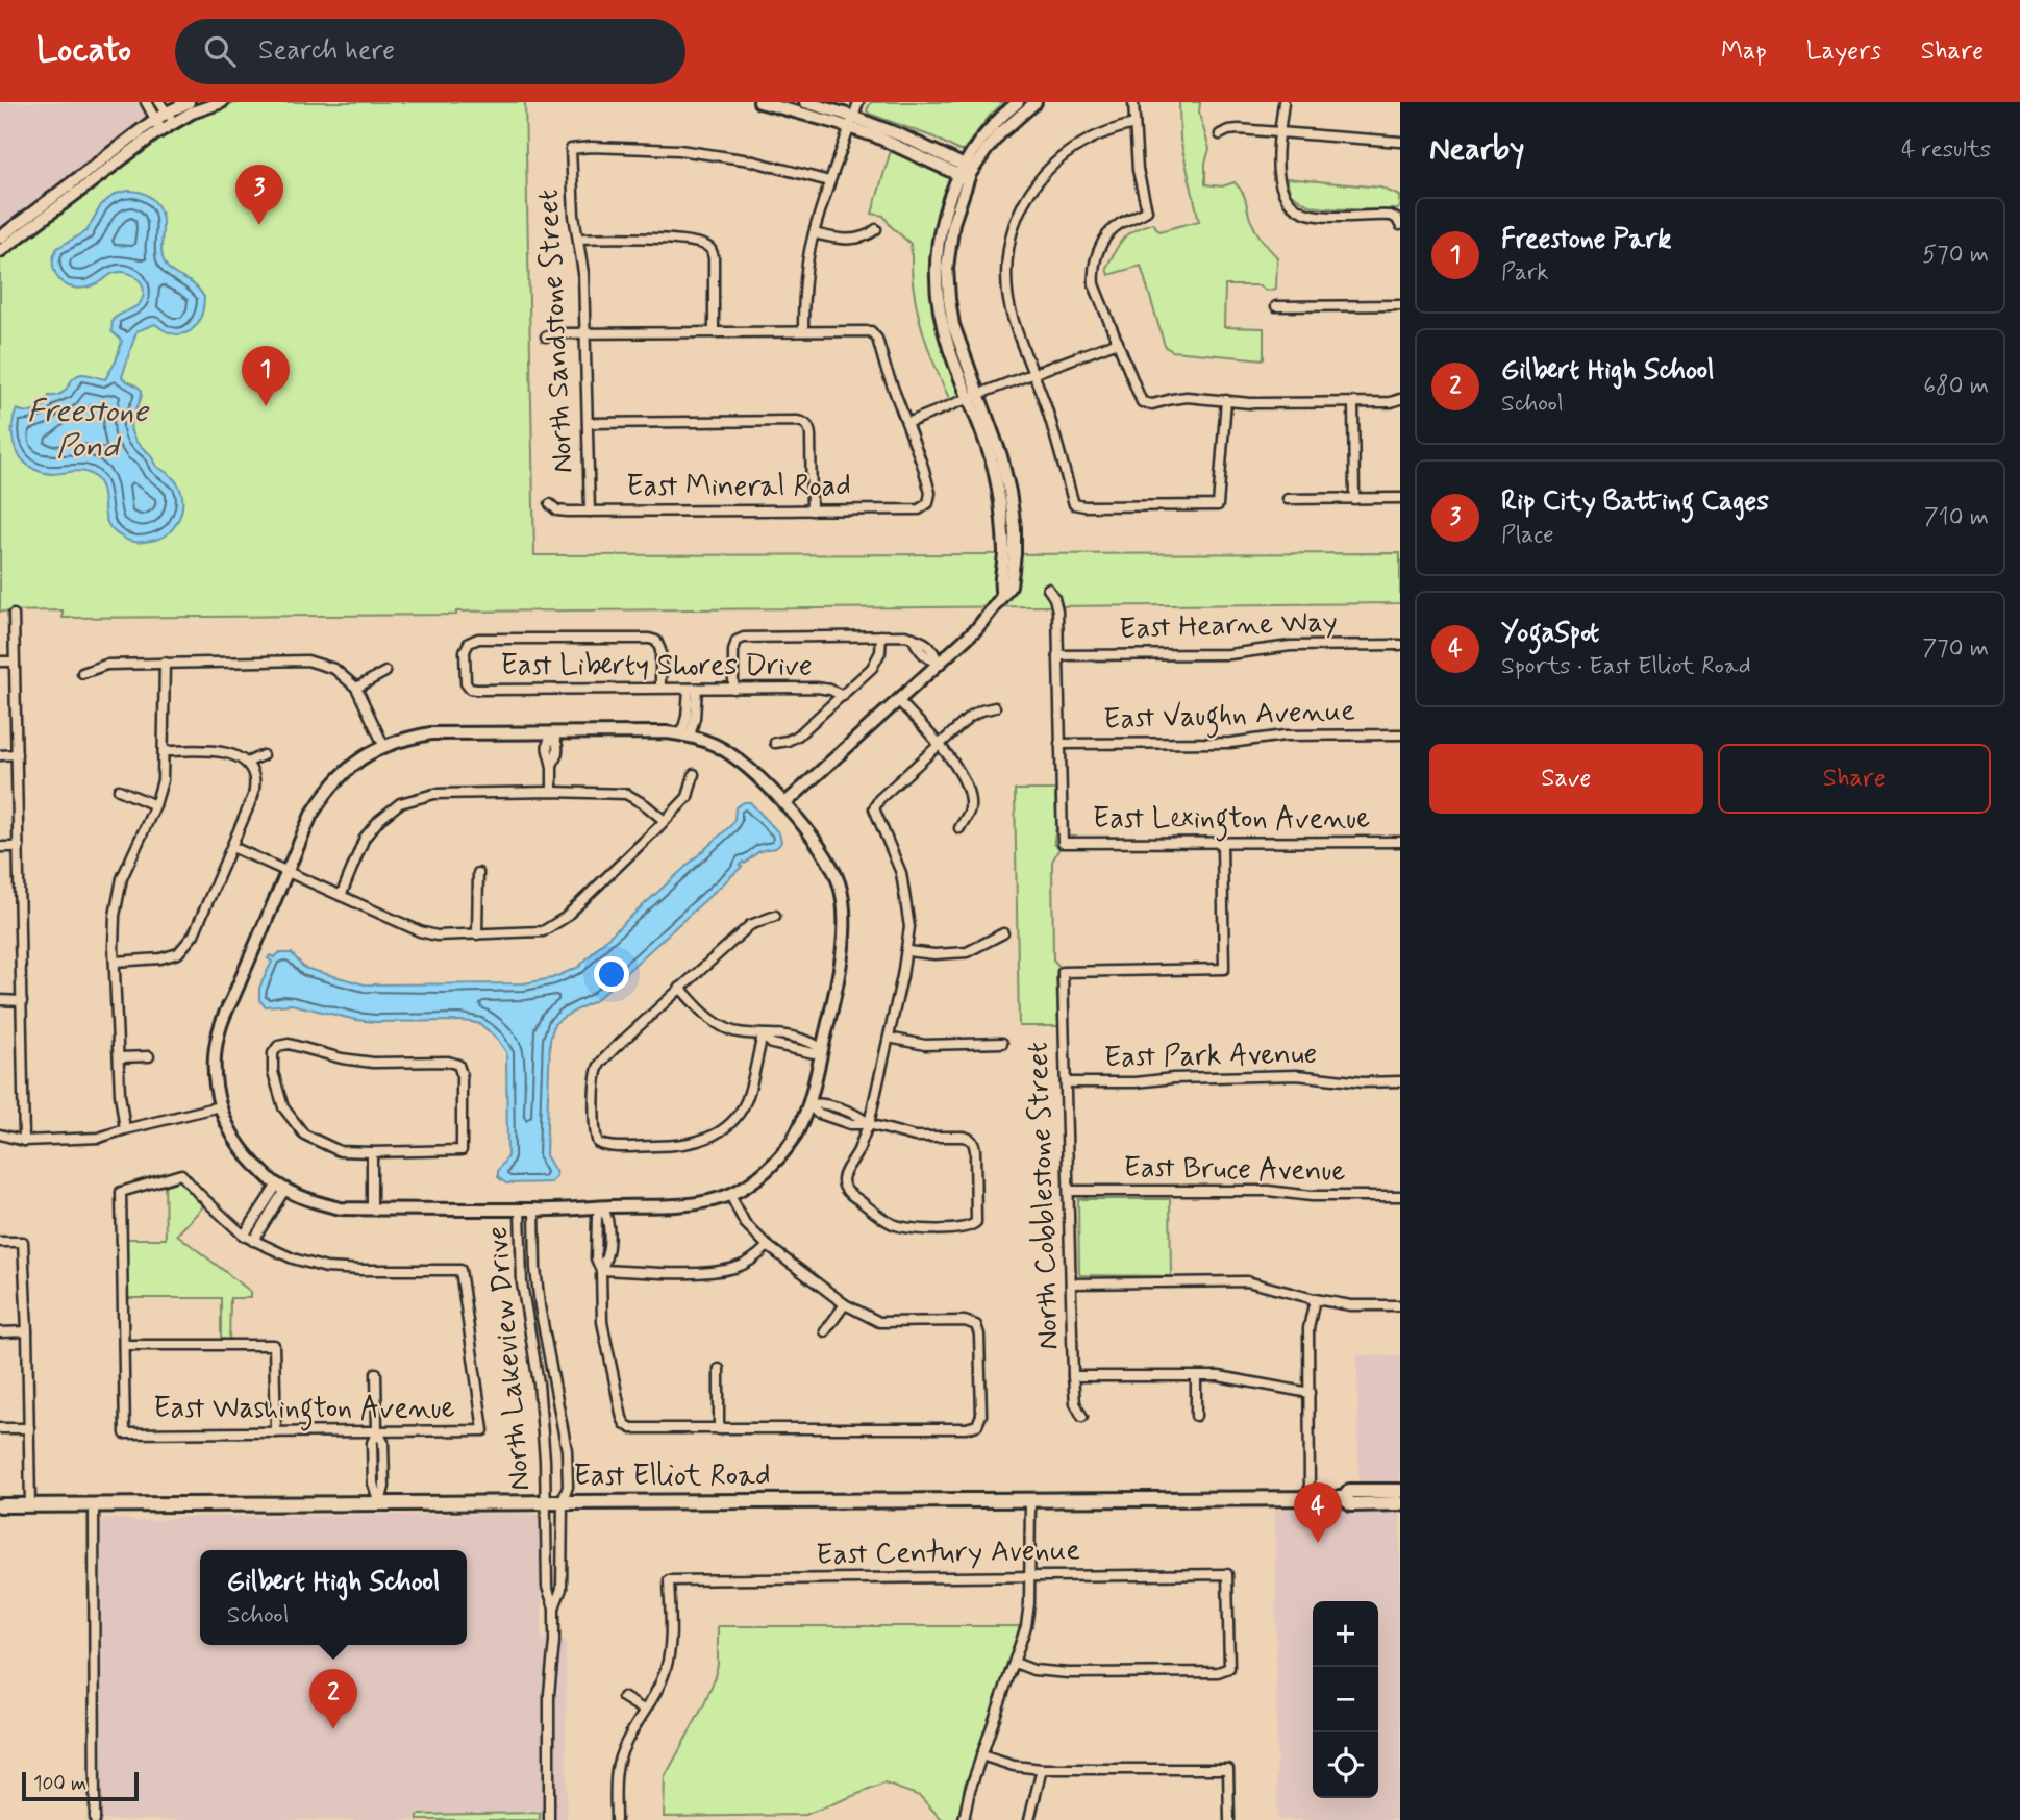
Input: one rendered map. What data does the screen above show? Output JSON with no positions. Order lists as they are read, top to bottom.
{
  "streets": {
    "main road": ["East Elliot Road"],
    "street": [
      "North Sandstone Street",
      "East Mineral Road",
      "East Hearne Way",
      "East Liberty Shores Drive",
      "East Vaughn Avenue",
      "East Lexington Avenue",
      "East Park Avenue",
      "East Bruce Avenue",
      "North Cobblestone Street",
      "North Lakeview Drive",
      "East Washington Avenue",
      "East Century Avenue"
    ]
  },
  "crossings": [
    ["North Sandstone Street", "East Mineral Road"],
    ["East Vaughn Avenue", "East Lexington Avenue"],
    ["East Lexington Avenue", "North Cobblestone Street"],
    ["East Park Avenue", "North Cobblestone Street"],
    ["East Bruce Avenue", "North Cobblestone Street"],
    ["North Lakeview Drive", "East Elliot Road"]
  ],
  "water": ["Freestone Pond"],
  "scale_bar": "100 m",
  "page": {
    "header": "Locato",
    "search": "Search here",
    "nav": ["Map", "Layers", "Share"],
    "heading": ["Nearby", "4 results"],
    "pins": [
      "3",
      "1",
      "4",
      "2"
    ],
    "list": [
      {
        "mark": "1",
        "name": "Freestone Park",
        "note": "Park",
        "value": "570 m"
      },
      {
        "mark": "2",
        "name": "Gilbert High School",
        "note": "School",
        "value": "680 m"
      },
      {
        "mark": "3",
        "name": "Rip City Batting Cages",
        "note": "Place",
        "value": "710 m"
      },
      {
        "mark": "4",
        "name": "YogaSpot",
        "note": "Sports · East Elliot Road",
        "value": "770 m"
      }
    ],
    "buttons": ["Save", "Share"],
    "popup": ["Gilbert High School", "School"],
    "map_buttons": ["+", "−"],
    "scale": "100 m"
  }
}
